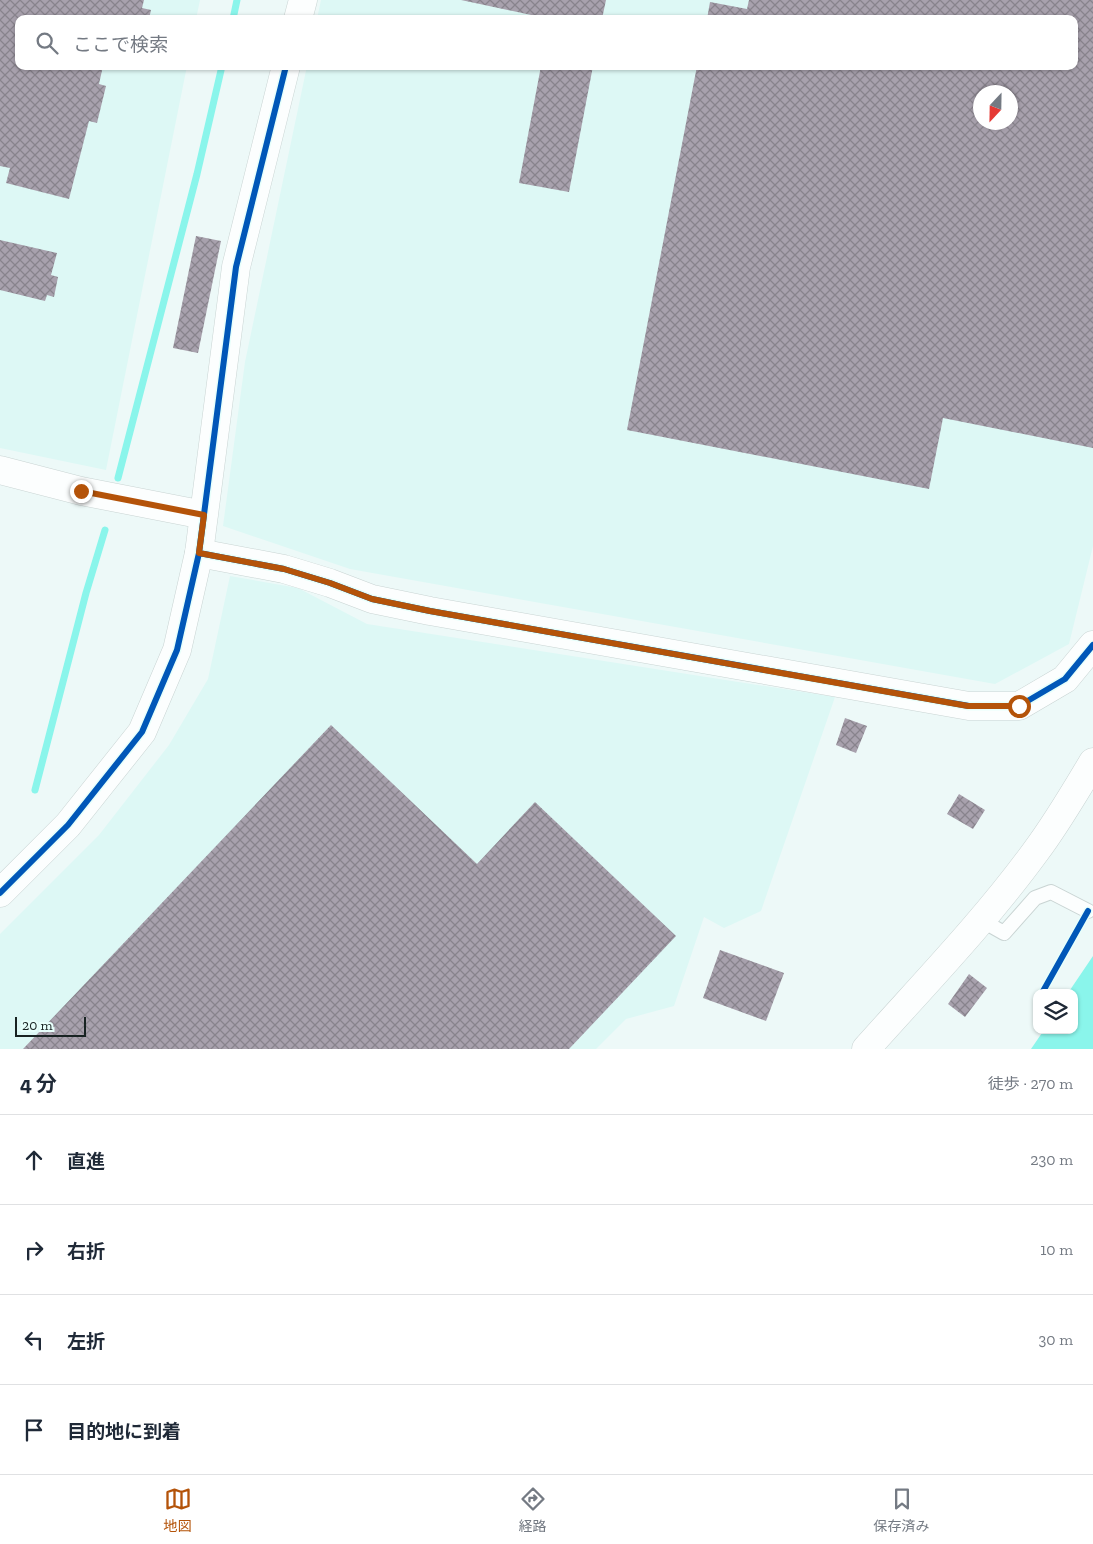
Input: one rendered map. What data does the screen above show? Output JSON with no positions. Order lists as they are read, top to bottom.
{
  "scale_bar": "20 m",
  "north": "bottom",
  "page": {
    "search": "ここで検索",
    "scale": "20 m",
    "heading": ["4 分", "徒歩 · 270 m"],
    "list": [
      ["直進", "230 m"],
      ["右折", "10 m"],
      ["左折", "30 m"],
      "目的地に到着"
    ],
    "nav": ["地図", "経路", "保存済み"]
  }
}
